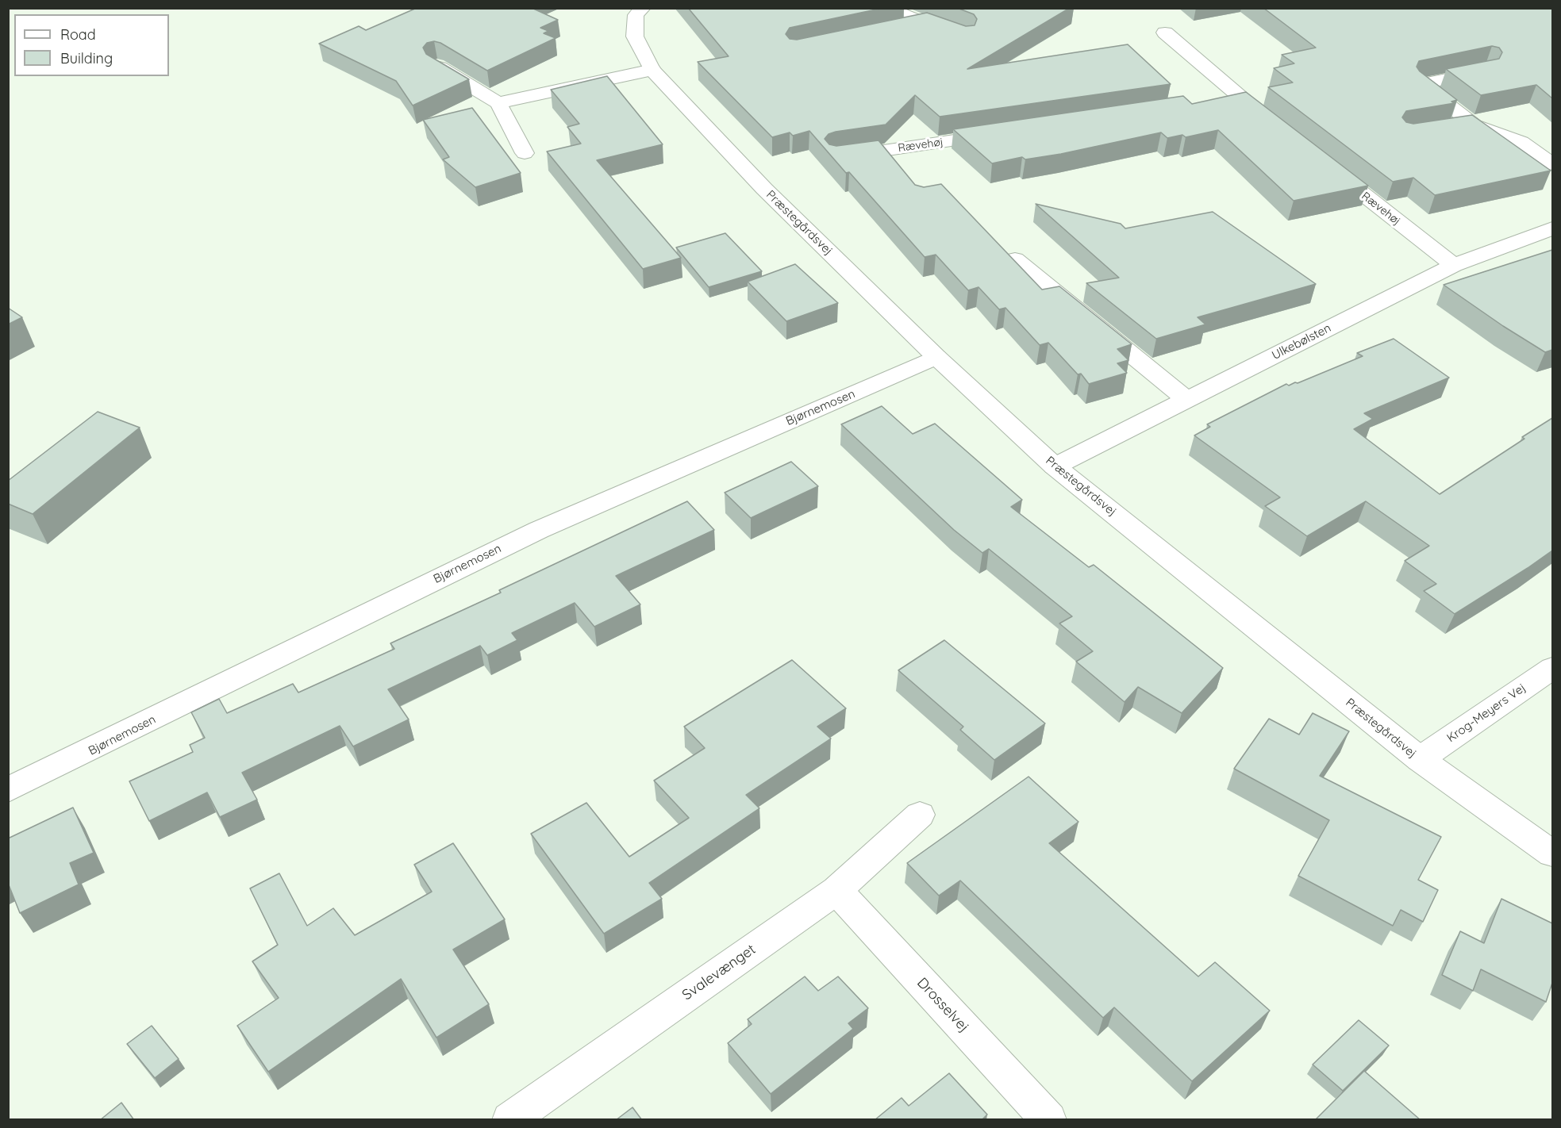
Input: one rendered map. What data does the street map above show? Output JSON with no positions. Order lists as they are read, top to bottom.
{
  "streets": {
    "street": [
      "Rævehøj",
      "Præstegårdsvej",
      "Ulkebølsten",
      "Bjørnemosen",
      "Krog-Meyers Vej",
      "Svalevænget",
      "Drosselvej"
    ]
  },
  "crossings": [
    ["Rævehøj", "Ulkebølsten"],
    ["Præstegårdsvej", "Ulkebølsten"],
    ["Præstegårdsvej", "Bjørnemosen"],
    ["Præstegårdsvej", "Krog-Meyers Vej"],
    ["Svalevænget", "Drosselvej"]
  ],
  "legend": ["Road", "Building"]
}
